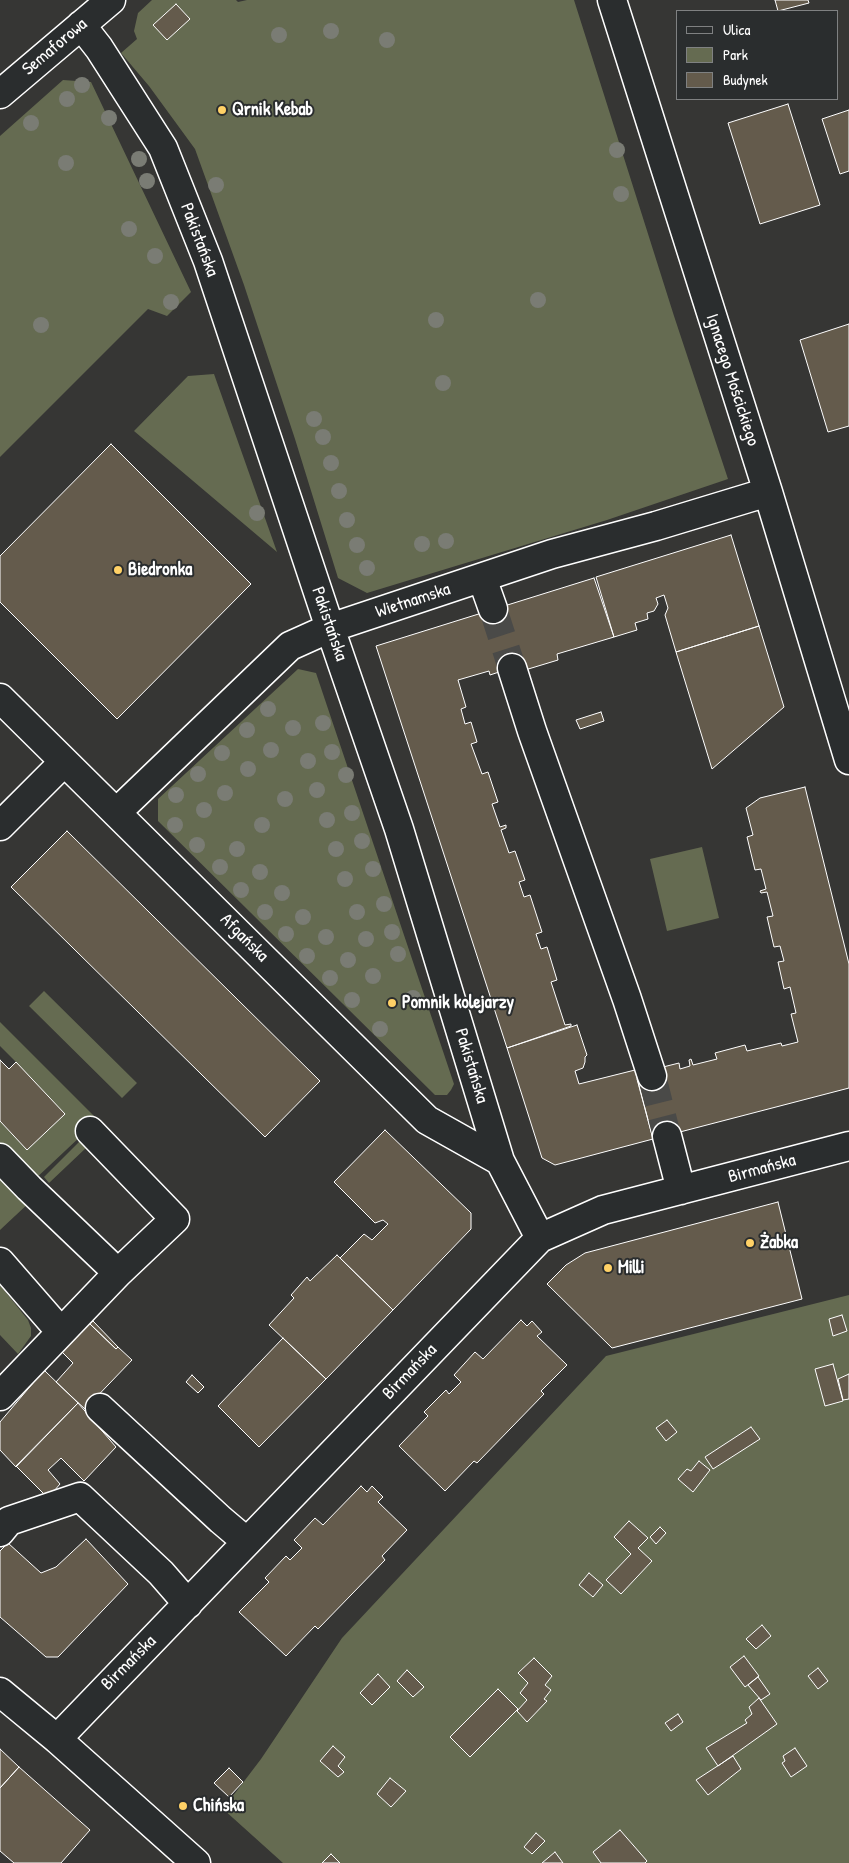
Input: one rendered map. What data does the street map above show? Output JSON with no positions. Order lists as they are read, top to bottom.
{
  "streets": {
    "street": [
      "Semaforowa",
      "Pakistańska",
      "Ignacego Mościckiego",
      "Wietnamska",
      "Afgańska",
      "Birmańska"
    ]
  },
  "crossings": [
    ["Semaforowa", "Pakistańska"],
    ["Pakistańska", "Wietnamska"],
    ["Pakistańska", "Afgańska"],
    ["Pakistańska", "Birmańska"],
    ["Ignacego Mościckiego", "Wietnamska"],
    ["Wietnamska", "Afgańska"]
  ],
  "places": [
    "Qrnik Kebab",
    "Biedronka",
    "Pomnik kolejarzy",
    "Żabka",
    "Milli",
    "Chińska"
  ],
  "legend": ["Ulica", "Park", "Budynek"]
}
